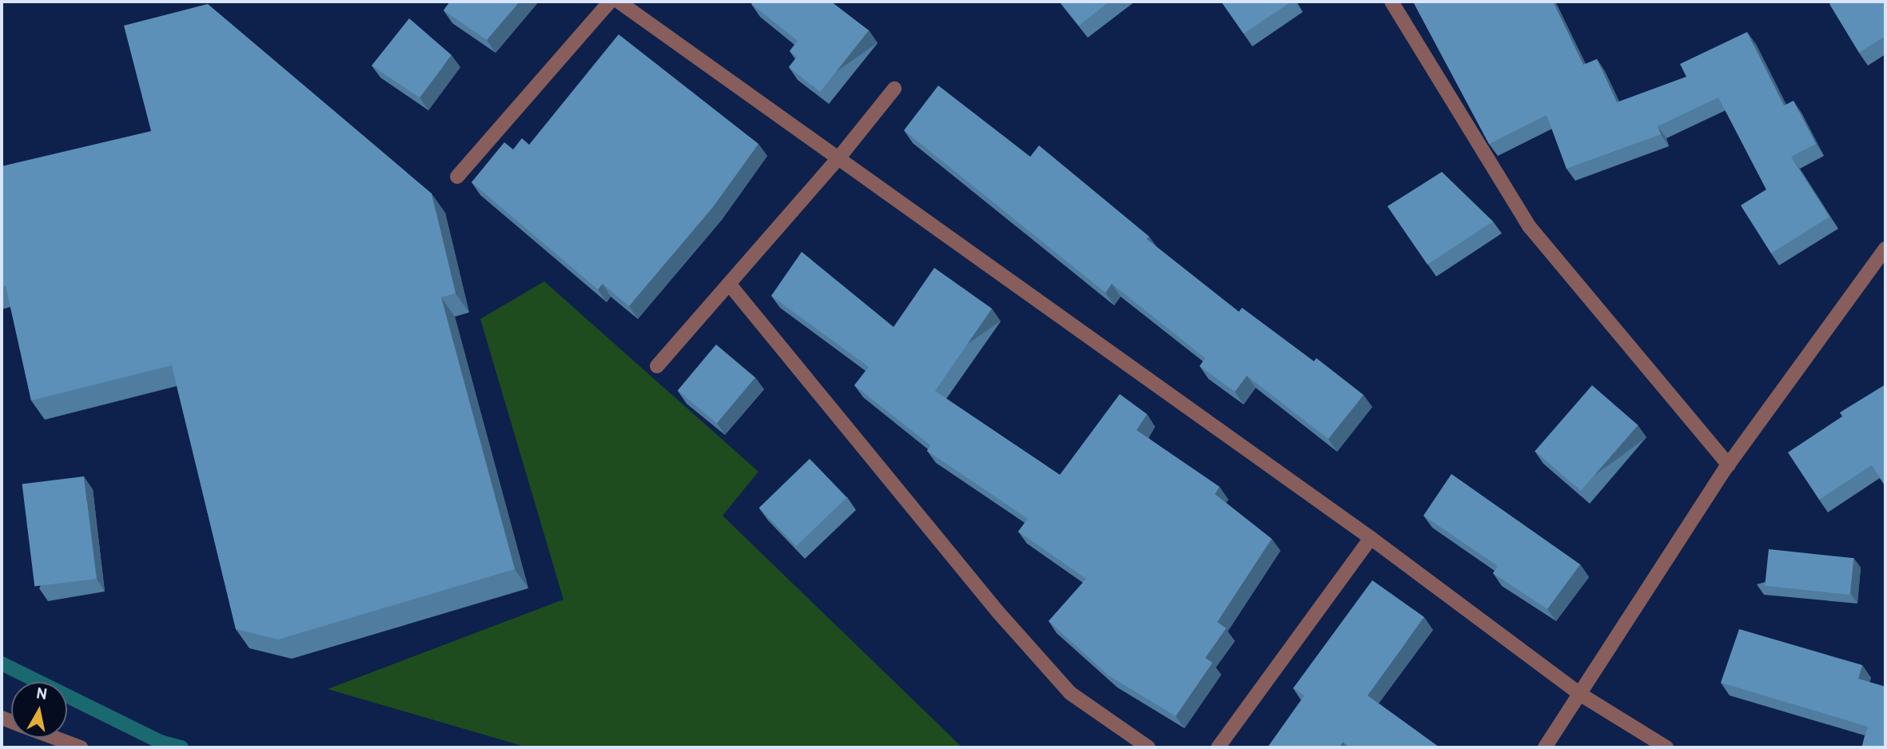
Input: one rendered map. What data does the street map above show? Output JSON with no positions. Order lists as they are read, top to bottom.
{
  "north": "top"
}
